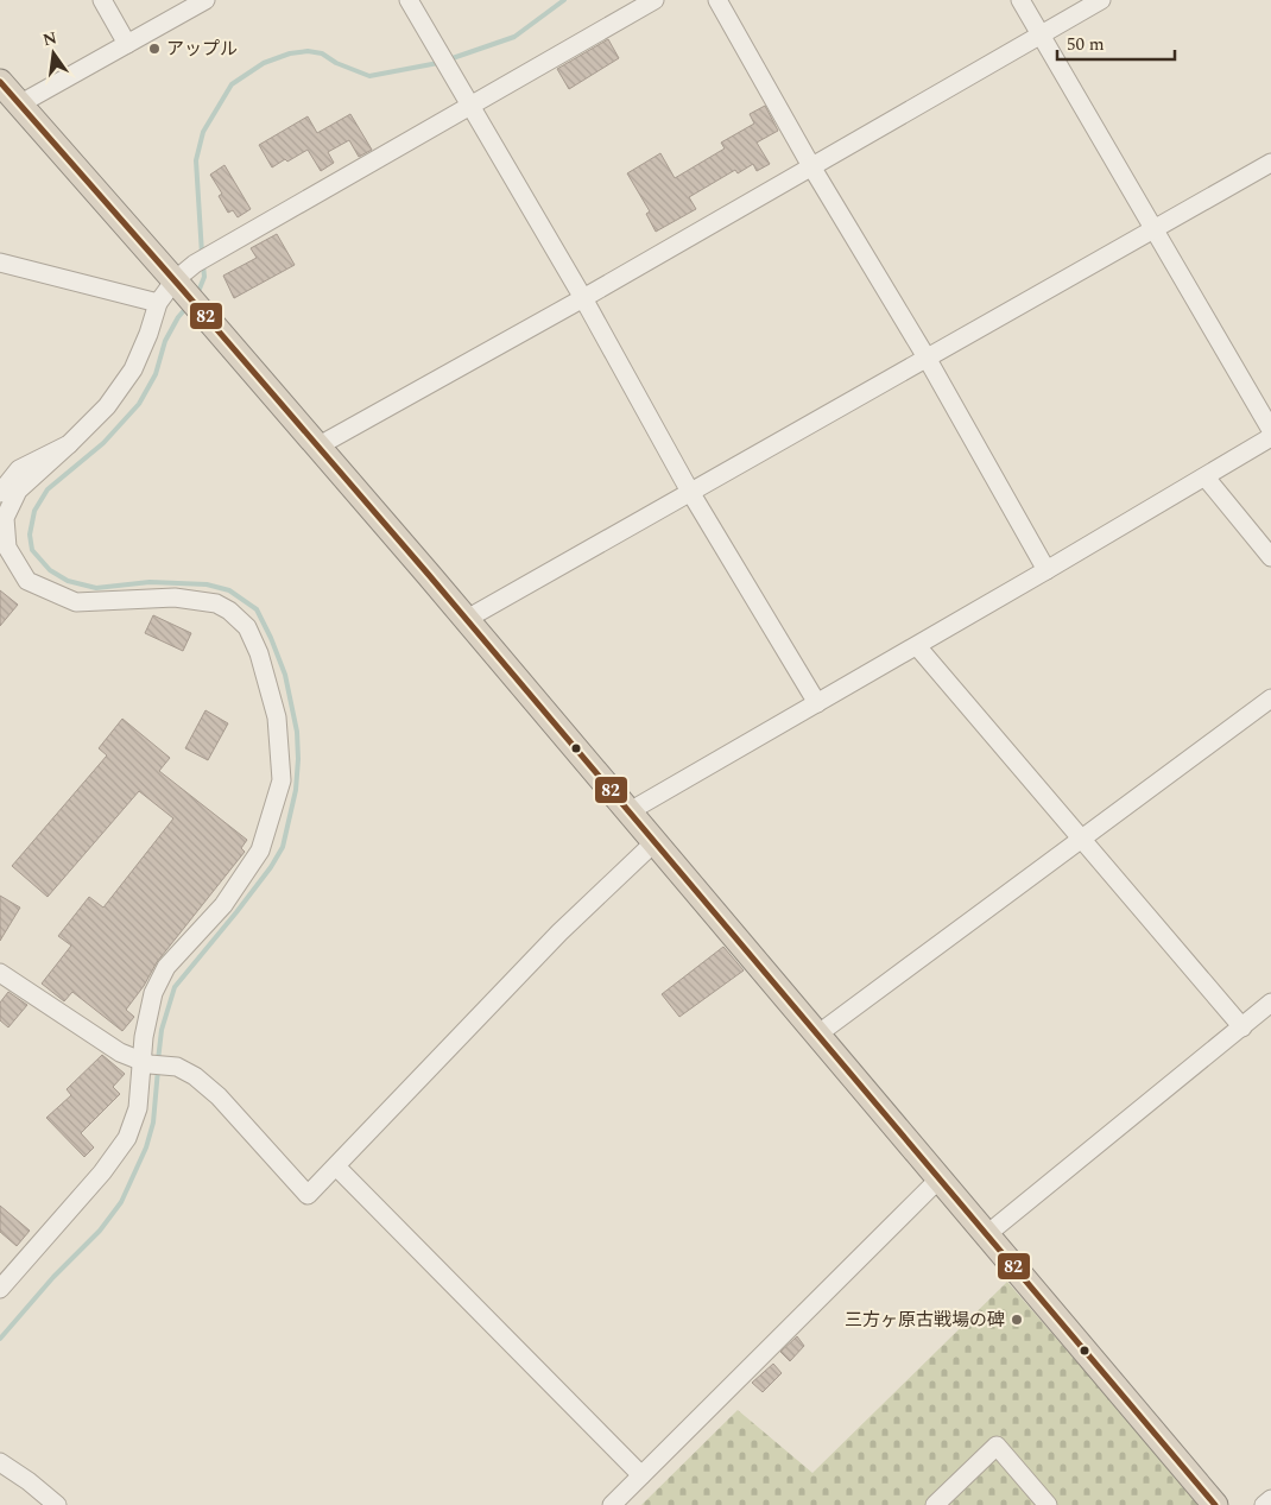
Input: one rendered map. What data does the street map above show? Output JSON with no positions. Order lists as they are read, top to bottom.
{
  "places": ["アップル", "三方ヶ原古戦場の碑"],
  "lines": ["transit line 82"],
  "scale_bar": "50 m",
  "north": "top"
}
